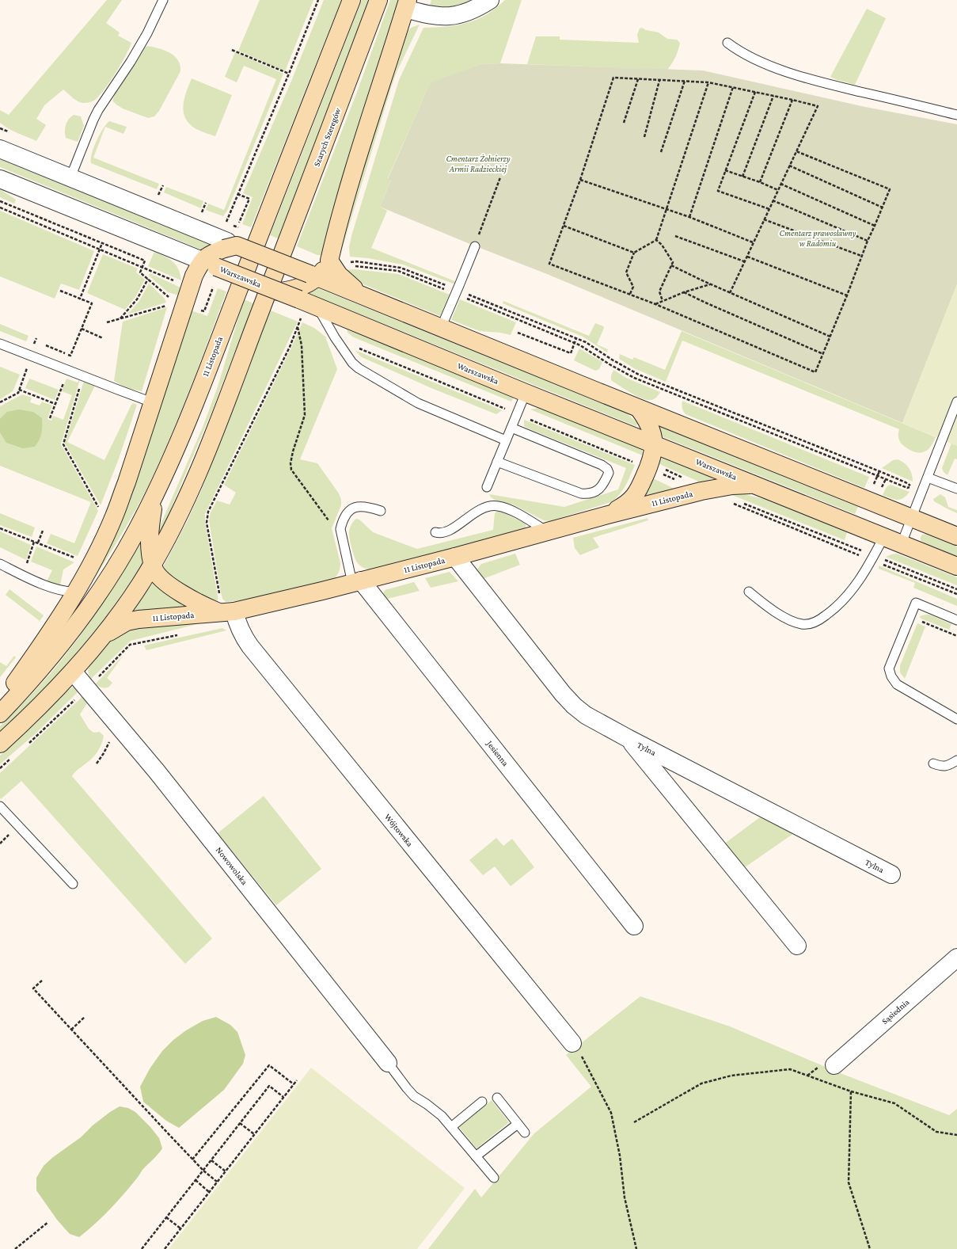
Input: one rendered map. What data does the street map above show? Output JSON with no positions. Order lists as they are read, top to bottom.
{
  "streets": {
    "main road": ["Szarych Szeregów", "Warszawska", "11 Listopada"],
    "street": [
      "Tylna",
      "Jesienna",
      "Wójtowska",
      "Nowowolska",
      "Sąsiednia"
    ]
  },
  "crossings": [
    ["Szarych Szeregów", "11 Listopada"],
    ["Warszawska", "11 Listopada"],
    ["11 Listopada", "Tylna"],
    ["11 Listopada", "Jesienna"],
    ["11 Listopada", "Wójtowska"],
    ["11 Listopada", "Nowowolska"]
  ],
  "parks": ["Cmentarz Żołnierzy Armii Radzieckiej", "Cmentarz prawosławny w Radomiu"]
}
